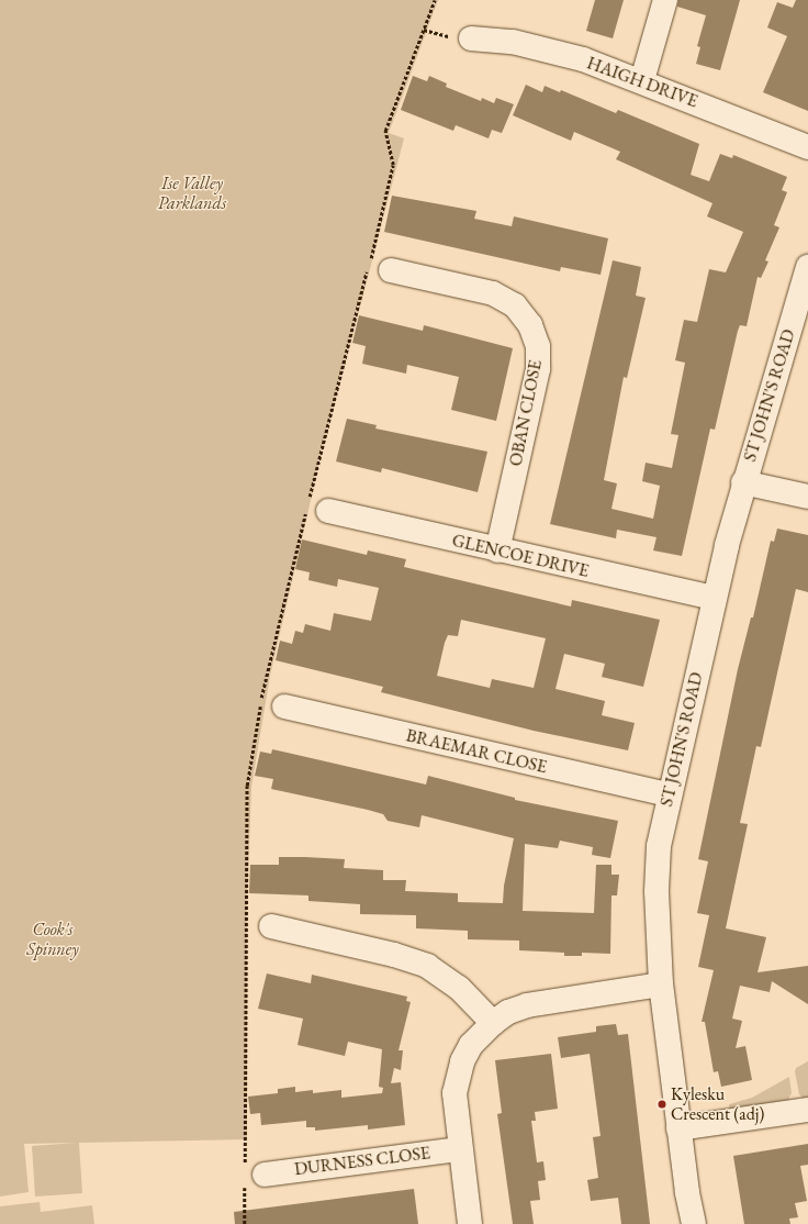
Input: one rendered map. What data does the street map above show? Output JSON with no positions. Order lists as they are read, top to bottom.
{
  "streets": {
    "street": [
      "HAIGH DRIVE",
      "ST JOHN'S ROAD",
      "OBAN CLOSE",
      "GLENCOE DRIVE",
      "BRAEMAR CLOSE",
      "DURNESS CLOSE"
    ]
  },
  "crossings": [
    ["ST JOHN'S ROAD", "GLENCOE DRIVE"],
    ["ST JOHN'S ROAD", "BRAEMAR CLOSE"],
    ["OBAN CLOSE", "GLENCOE DRIVE"]
  ],
  "parks": ["Ise Valley Parklands", "Cook's Spinney"],
  "places": ["Kylesku Crescent (adj)"]
}
